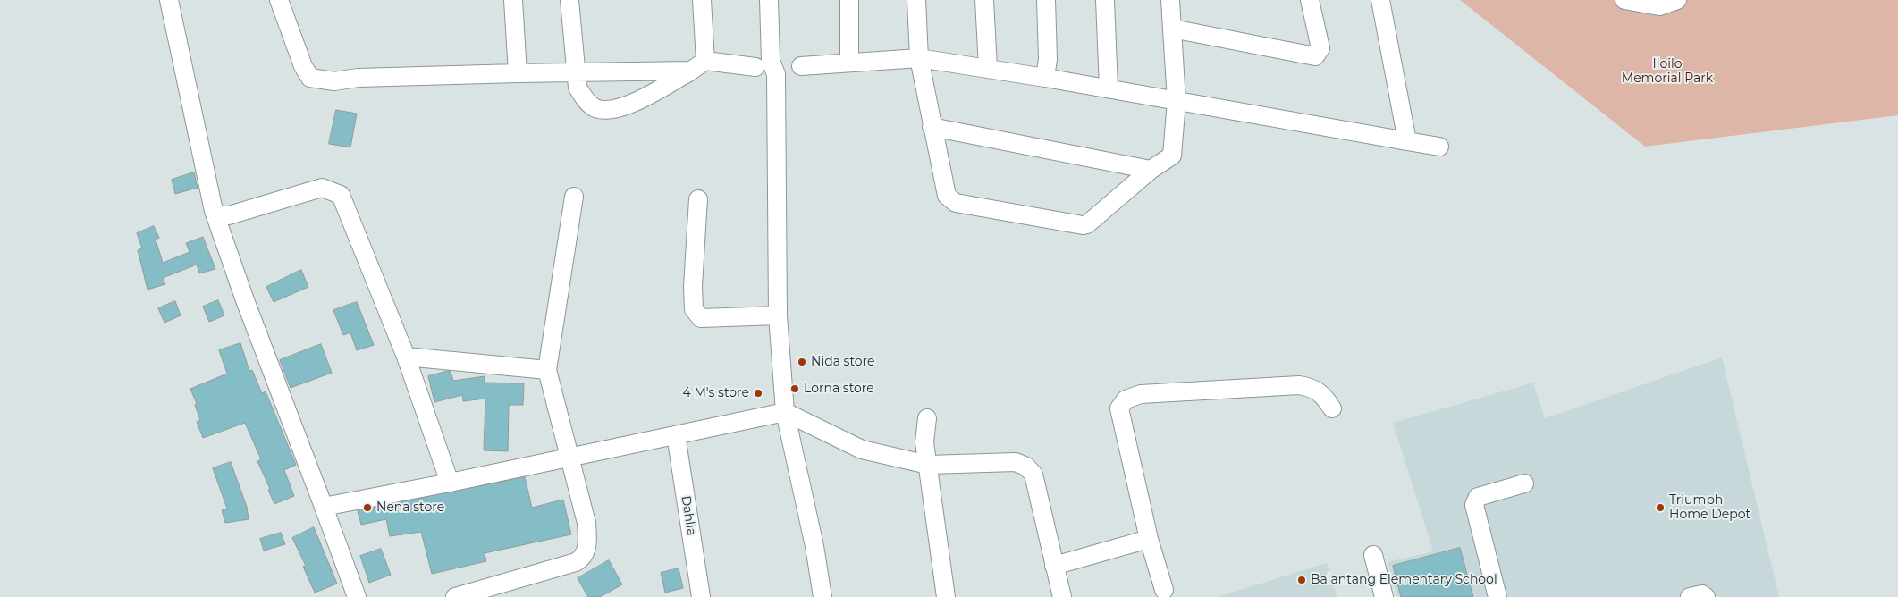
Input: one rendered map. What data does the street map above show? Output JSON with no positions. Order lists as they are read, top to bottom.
{
  "streets": {
    "street": ["Dahlia"]
  },
  "parks": ["Iloilo Memorial Park"],
  "places": [
    "Nida store",
    "Lorna store",
    "4 M's store",
    "Nena store",
    "Triumph Home Depot",
    "Balantang Elementary School"
  ]
}
